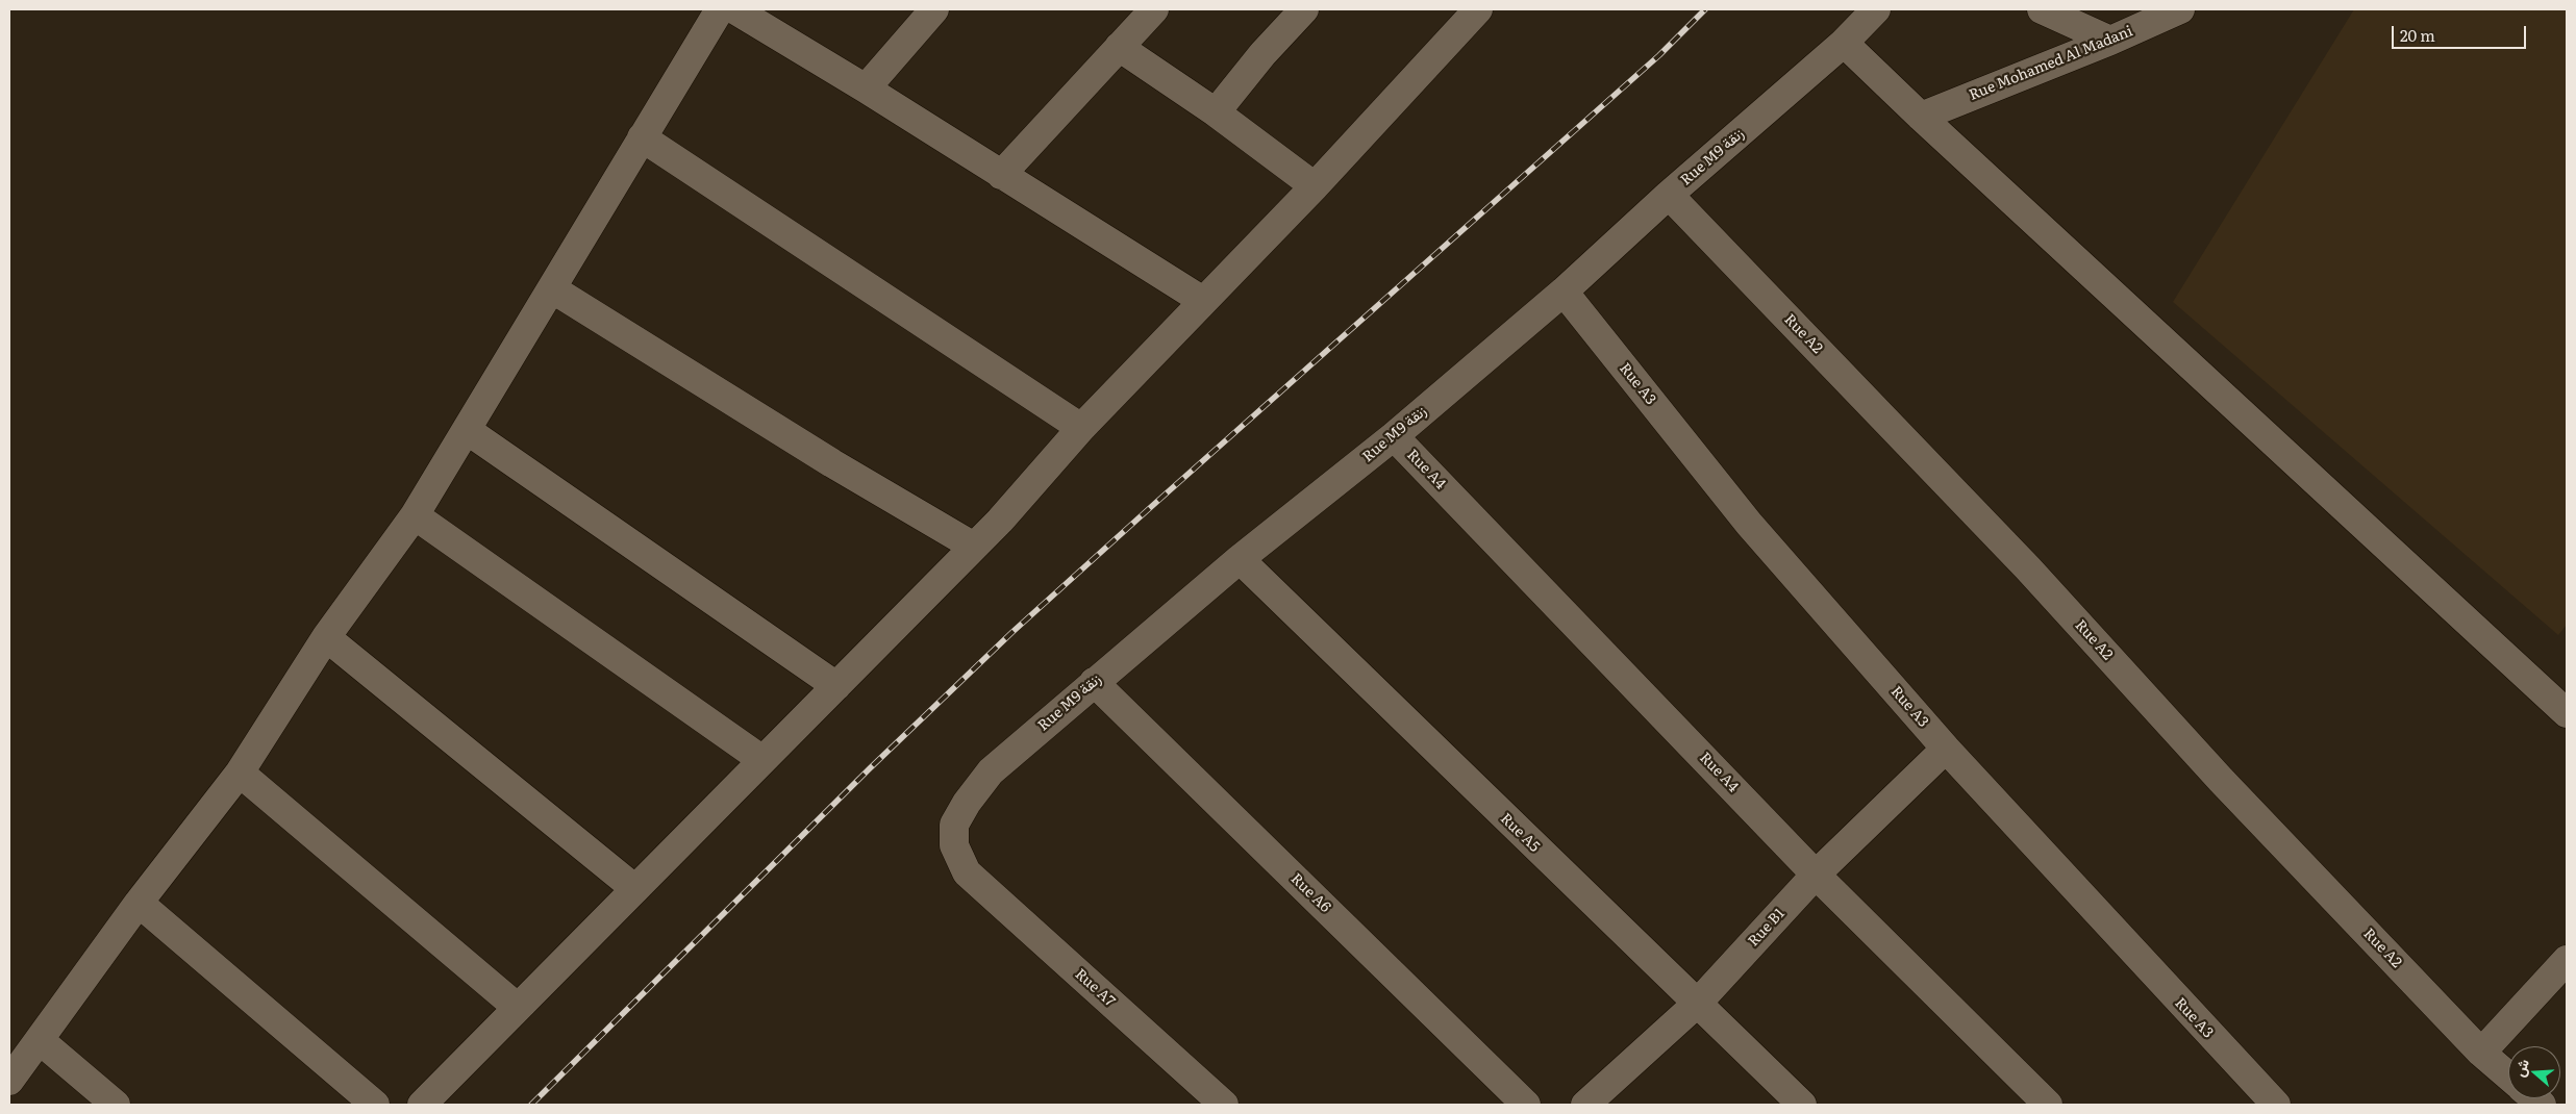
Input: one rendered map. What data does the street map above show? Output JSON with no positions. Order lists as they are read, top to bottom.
{
  "streets": {
    "street": [
      "Rue Mohamed Al Madani",
      "Rue M9 زنقة",
      "Rue A2",
      "Rue A3",
      "Rue A4",
      "Rue A5",
      "Rue A6",
      "Rue B1",
      "Rue A7"
    ]
  },
  "crossings": [
    ["Rue M9 زنقة", "Rue A2"],
    ["Rue M9 زنقة", "Rue A3"],
    ["Rue M9 زنقة", "Rue A4"],
    ["Rue M9 زنقة", "Rue A5"],
    ["Rue M9 زنقة", "Rue A6"],
    ["Rue M9 زنقة", "Rue A7"],
    ["Rue A3", "Rue B1"],
    ["Rue A4", "Rue B1"],
    ["Rue A5", "Rue B1"]
  ],
  "scale_bar": "20 m",
  "north": "left"
}
